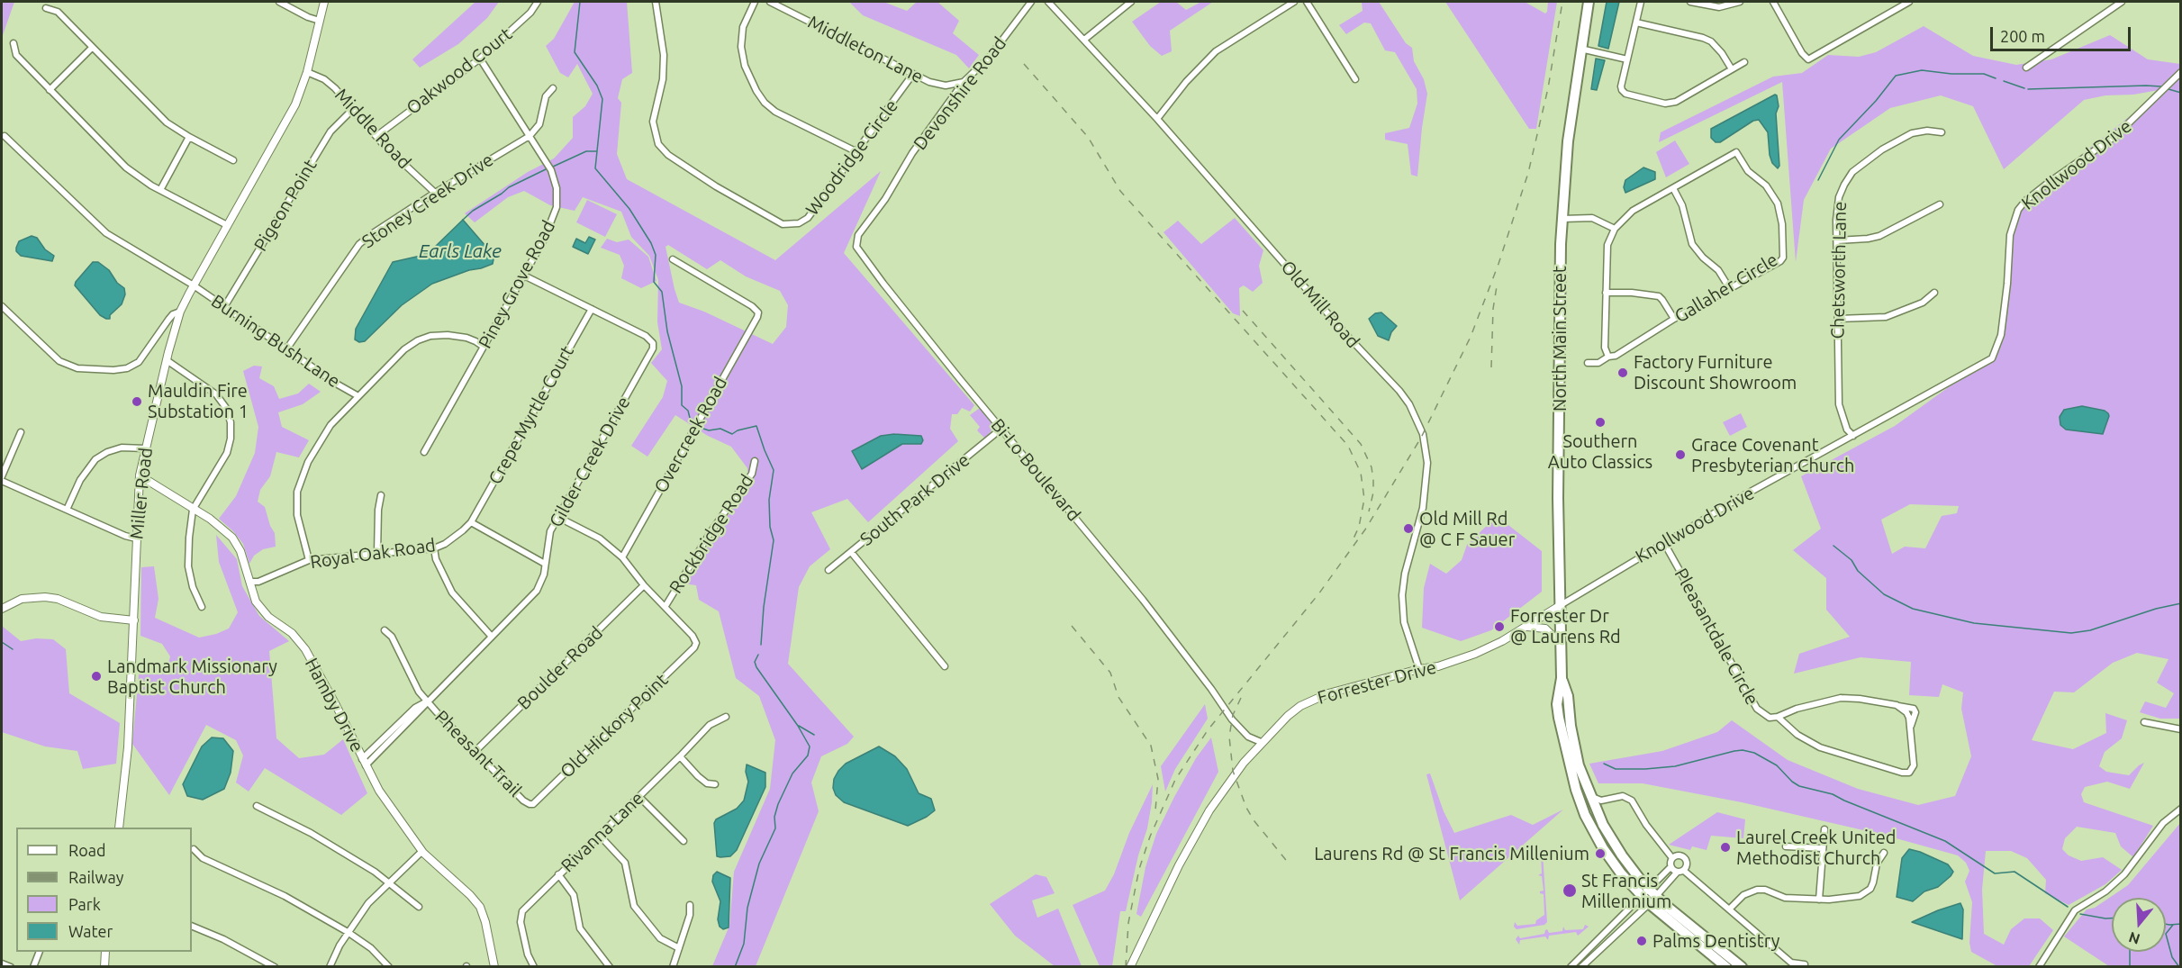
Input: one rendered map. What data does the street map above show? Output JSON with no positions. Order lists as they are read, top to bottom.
{
  "streets": {
    "main road": ["North Main Street"],
    "street": [
      "Middleton Lane",
      "Oakwood Court",
      "Devonshire Road",
      "Middle Road",
      "Woodridge Circle",
      "Knollwood Drive",
      "Stoney Creek Drive",
      "Pigeon Point",
      "Chetsworth Lane",
      "Piney Grove Road",
      "Gallaher Circle",
      "Old Mill Road",
      "Burning Bush Lane",
      "Crepe Myrtle Court",
      "Overcreek Road",
      "Gilder Creek Drive",
      "Bi-Lo Boulevard",
      "Miller Road",
      "South Park Drive",
      "Rockbridge Road",
      "Royal Oak Road",
      "Pleasantdale Circle",
      "Boulder Road",
      "Forrester Drive",
      "Hamby Drive",
      "Old Hickory Point",
      "Pheasant Trail",
      "Rivanna Lane"
    ]
  },
  "crossings": [
    ["Middleton Lane", "Devonshire Road"],
    ["Middleton Lane", "Woodridge Circle"],
    ["Oakwood Court", "Middle Road"],
    ["Oakwood Court", "Piney Grove Road"],
    ["Devonshire Road", "Bi-Lo Boulevard"],
    ["Middle Road", "Stoney Creek Drive"],
    ["Middle Road", "Pigeon Point"],
    ["Middle Road", "Miller Road"],
    ["Knollwood Drive", "Chetsworth Lane"],
    ["Knollwood Drive", "North Main Street"],
    ["Knollwood Drive", "Pleasantdale Circle"],
    ["Knollwood Drive", "Forrester Drive"],
    ["Stoney Creek Drive", "Piney Grove Road"],
    ["Stoney Creek Drive", "Burning Bush Lane"],
    ["Pigeon Point", "Burning Bush Lane"],
    ["Old Mill Road", "Forrester Drive"],
    ["North Main Street", "Forrester Drive"],
    ["Burning Bush Lane", "Miller Road"],
    ["Crepe Myrtle Court", "Gilder Creek Drive"],
    ["Crepe Myrtle Court", "Royal Oak Road"],
    ["Gilder Creek Drive", "Hamby Drive"],
    ["Gilder Creek Drive", "Pheasant Trail"],
    ["Bi-Lo Boulevard", "South Park Drive"],
    ["Bi-Lo Boulevard", "Forrester Drive"],
    ["Miller Road", "Hamby Drive"],
    ["Rockbridge Road", "Old Hickory Point"],
    ["Royal Oak Road", "Hamby Drive"],
    ["Boulder Road", "Pheasant Trail"],
    ["Old Hickory Point", "Pheasant Trail"]
  ],
  "water": ["Earls Lake"],
  "places": [
    "Factory Furniture Discount Showroom",
    "Mauldin Fire Substation 1",
    "Southern Auto Classics",
    "Grace Covenant Presbyterian Church",
    "Old Mill Rd @ C F Sauer",
    "Forrester Dr @ Laurens Rd",
    "Landmark Missionary Baptist Church",
    "Laurel Creek United Methodist Church",
    "Laurens Rd @ St Francis Millenium",
    "St Francis Millennium",
    "Palms Dentistry"
  ],
  "legend": [
    "Road",
    "Railway",
    "Park",
    "Water"
  ],
  "scale_bar": "200 m",
  "north": "bottom"
}
